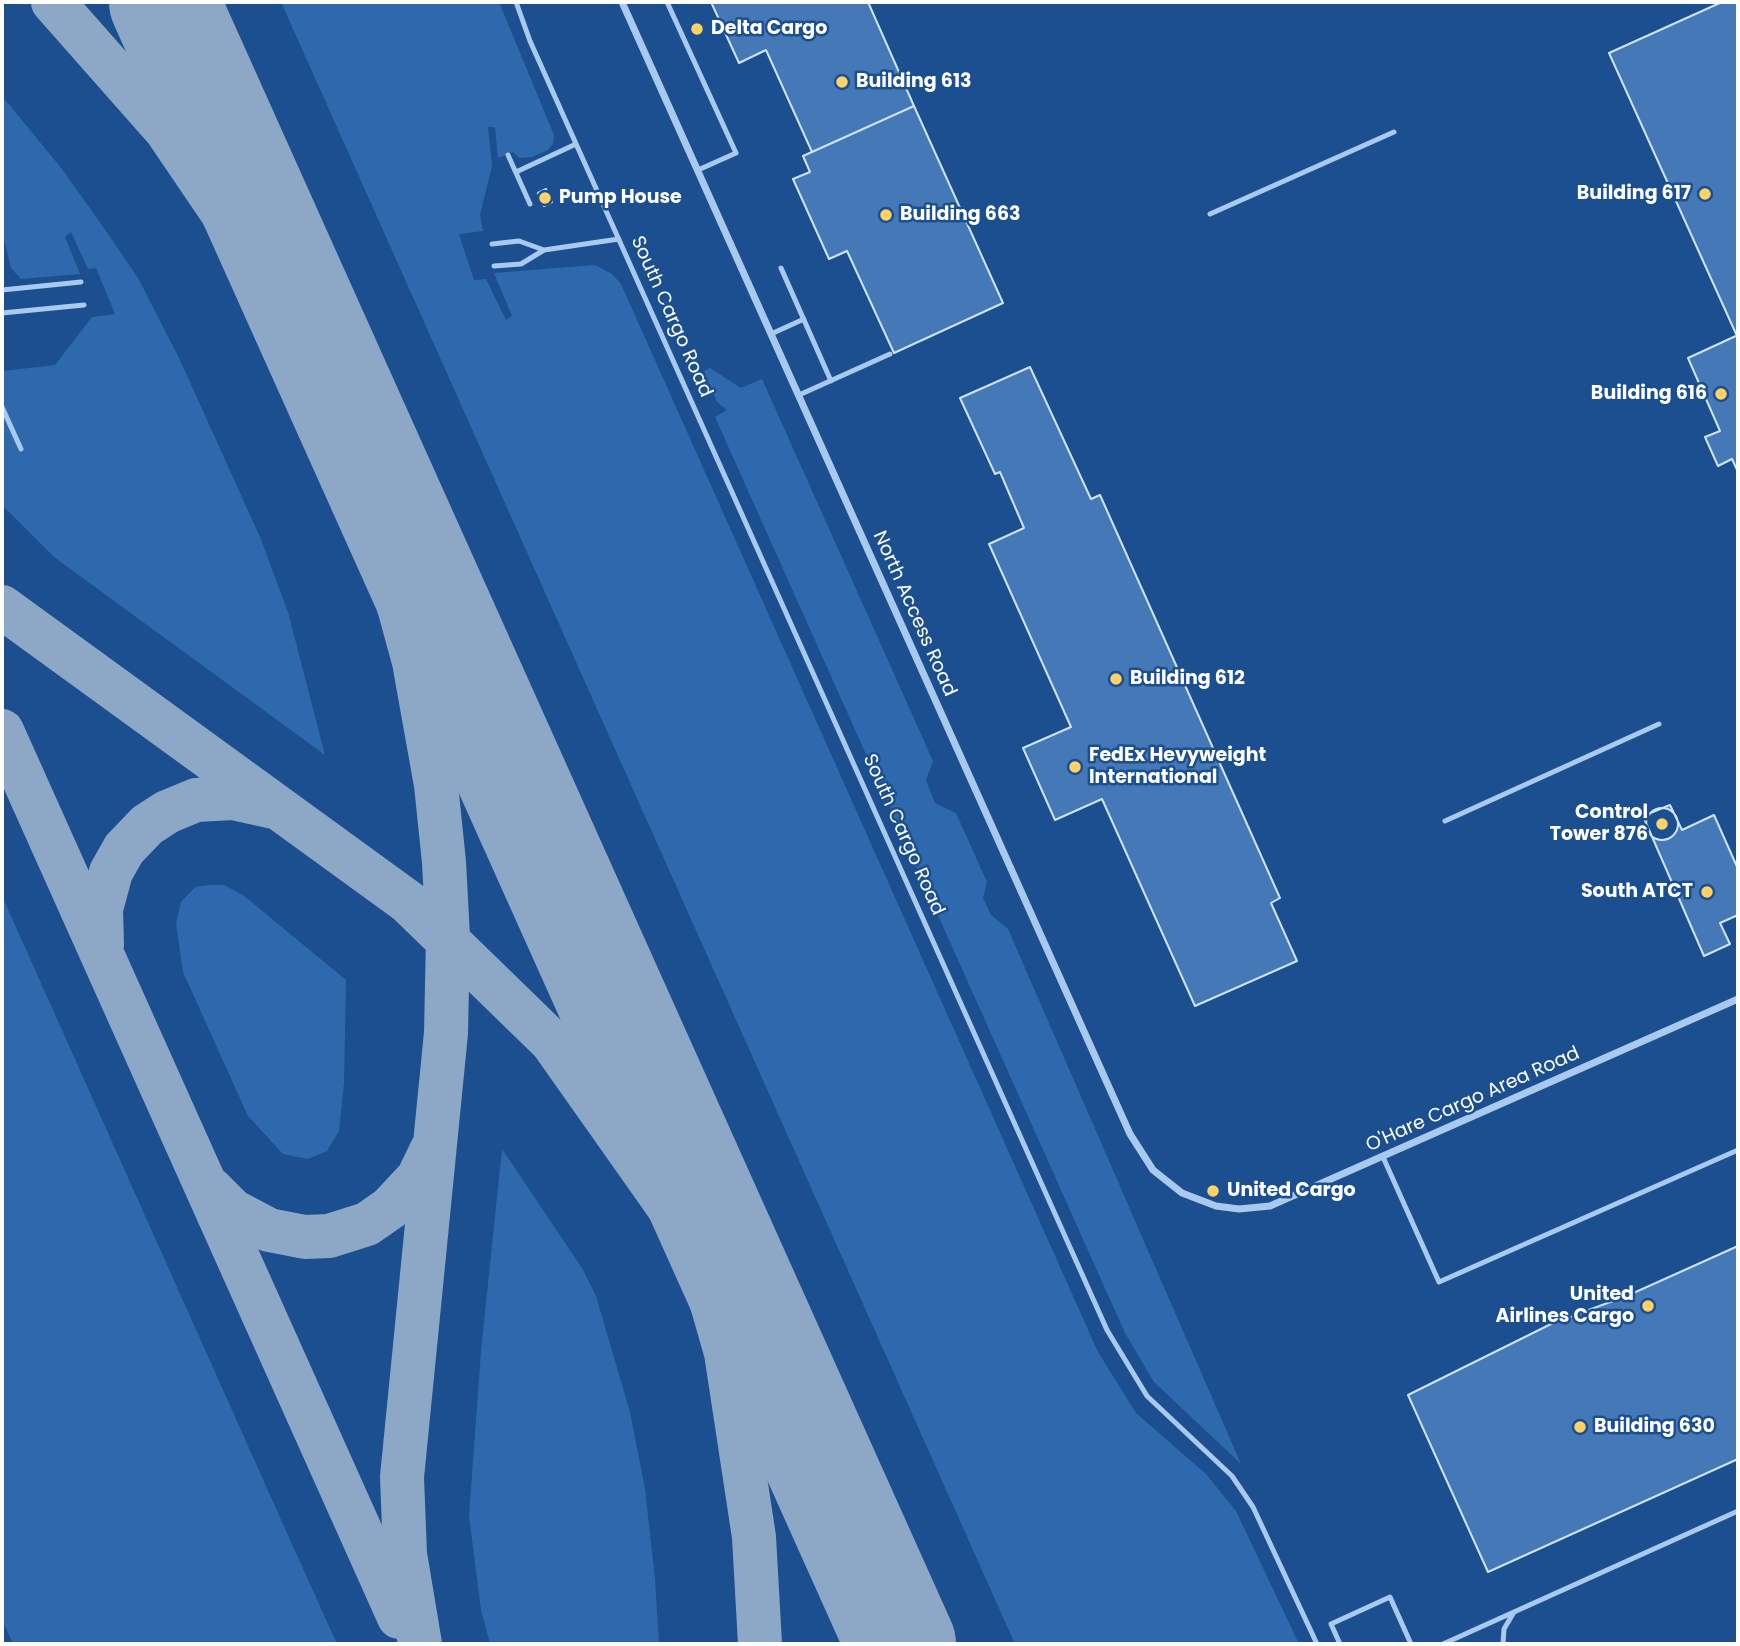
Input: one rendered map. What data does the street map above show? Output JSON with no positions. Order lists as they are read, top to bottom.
{
  "streets": {
    "street": ["North Access Road", "O'Hare Cargo Area Road"],
    "lane": ["South Cargo Road"]
  },
  "crossings": [
    ["North Access Road", "O'Hare Cargo Area Road"]
  ],
  "places": [
    "Delta Cargo",
    "Building 613",
    "Building 617",
    "Pump House",
    "Building 663",
    "Building 616",
    "Building 612",
    "FedEx Hevyweight International",
    "Control Tower 876",
    "South ATCT",
    "United Cargo",
    "United Airlines Cargo",
    "Building 630"
  ]
}
